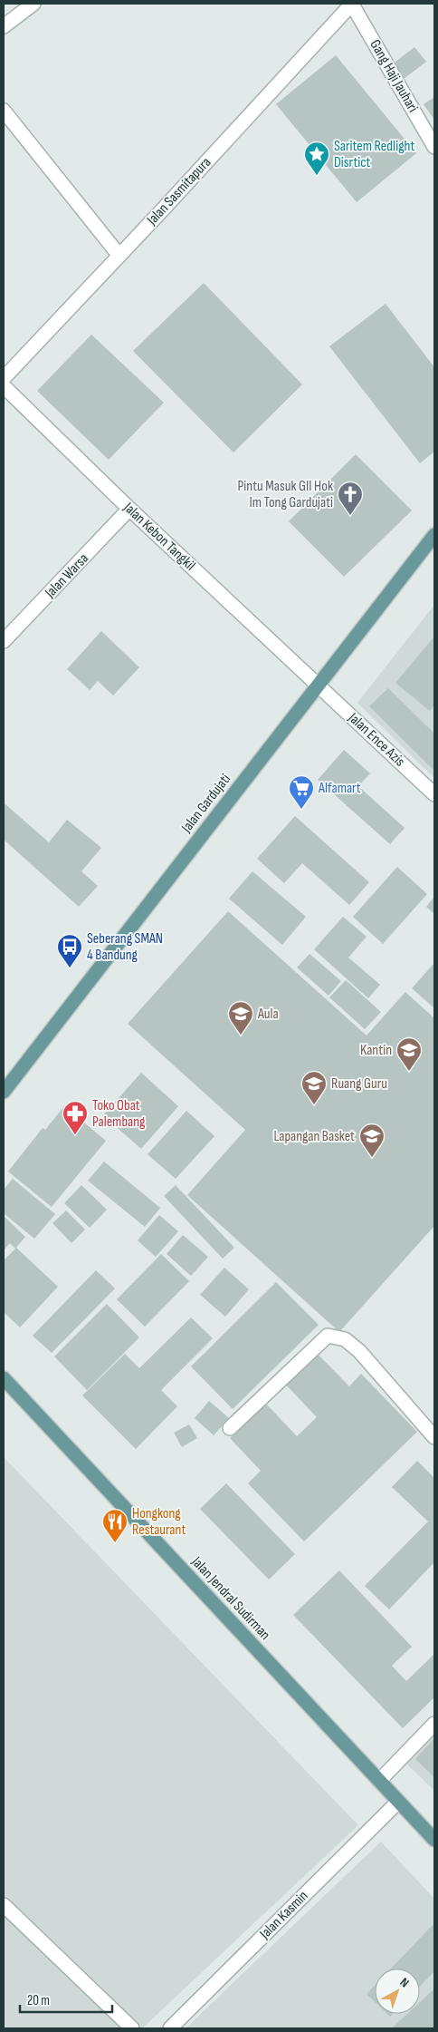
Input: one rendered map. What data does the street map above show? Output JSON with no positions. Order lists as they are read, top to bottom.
{
  "streets": {
    "main road": ["Jalan Gardujati", "Jalan Jendral Sudirman"],
    "street": [
      "Gang Haji Jauhari",
      "Jalan Sasmitapura",
      "Jalan Kebon Tangkil",
      "Jalan Warsa",
      "Jalan Ence Azis",
      "Jalan Kasmin"
    ]
  },
  "crossings": [
    ["Gang Haji Jauhari", "Jalan Sasmitapura"],
    ["Jalan Kebon Tangkil", "Jalan Warsa"],
    ["Jalan Kebon Tangkil", "Jalan Ence Azis"],
    ["Jalan Kebon Tangkil", "Jalan Gardujati"],
    ["Jalan Ence Azis", "Jalan Gardujati"],
    ["Jalan Jendral Sudirman", "Jalan Kasmin"]
  ],
  "places": {
    "place": ["Saritem Redlight Disrtict"],
    "church": ["Pintu Masuk GII Hok Im Tong Gardujati"],
    "supermarket": ["Alfamart"],
    "bus stop": ["Seberang SMAN 4 Bandung"],
    "school or university": [
      "Aula",
      "Kantin",
      "Ruang Guru",
      "Lapangan Basket"
    ],
    "pharmacy": ["Toko Obat Palembang"],
    "restaurant": ["Hongkong Restaurant"]
  },
  "scale_bar": "20 m",
  "north": "top right"
}
